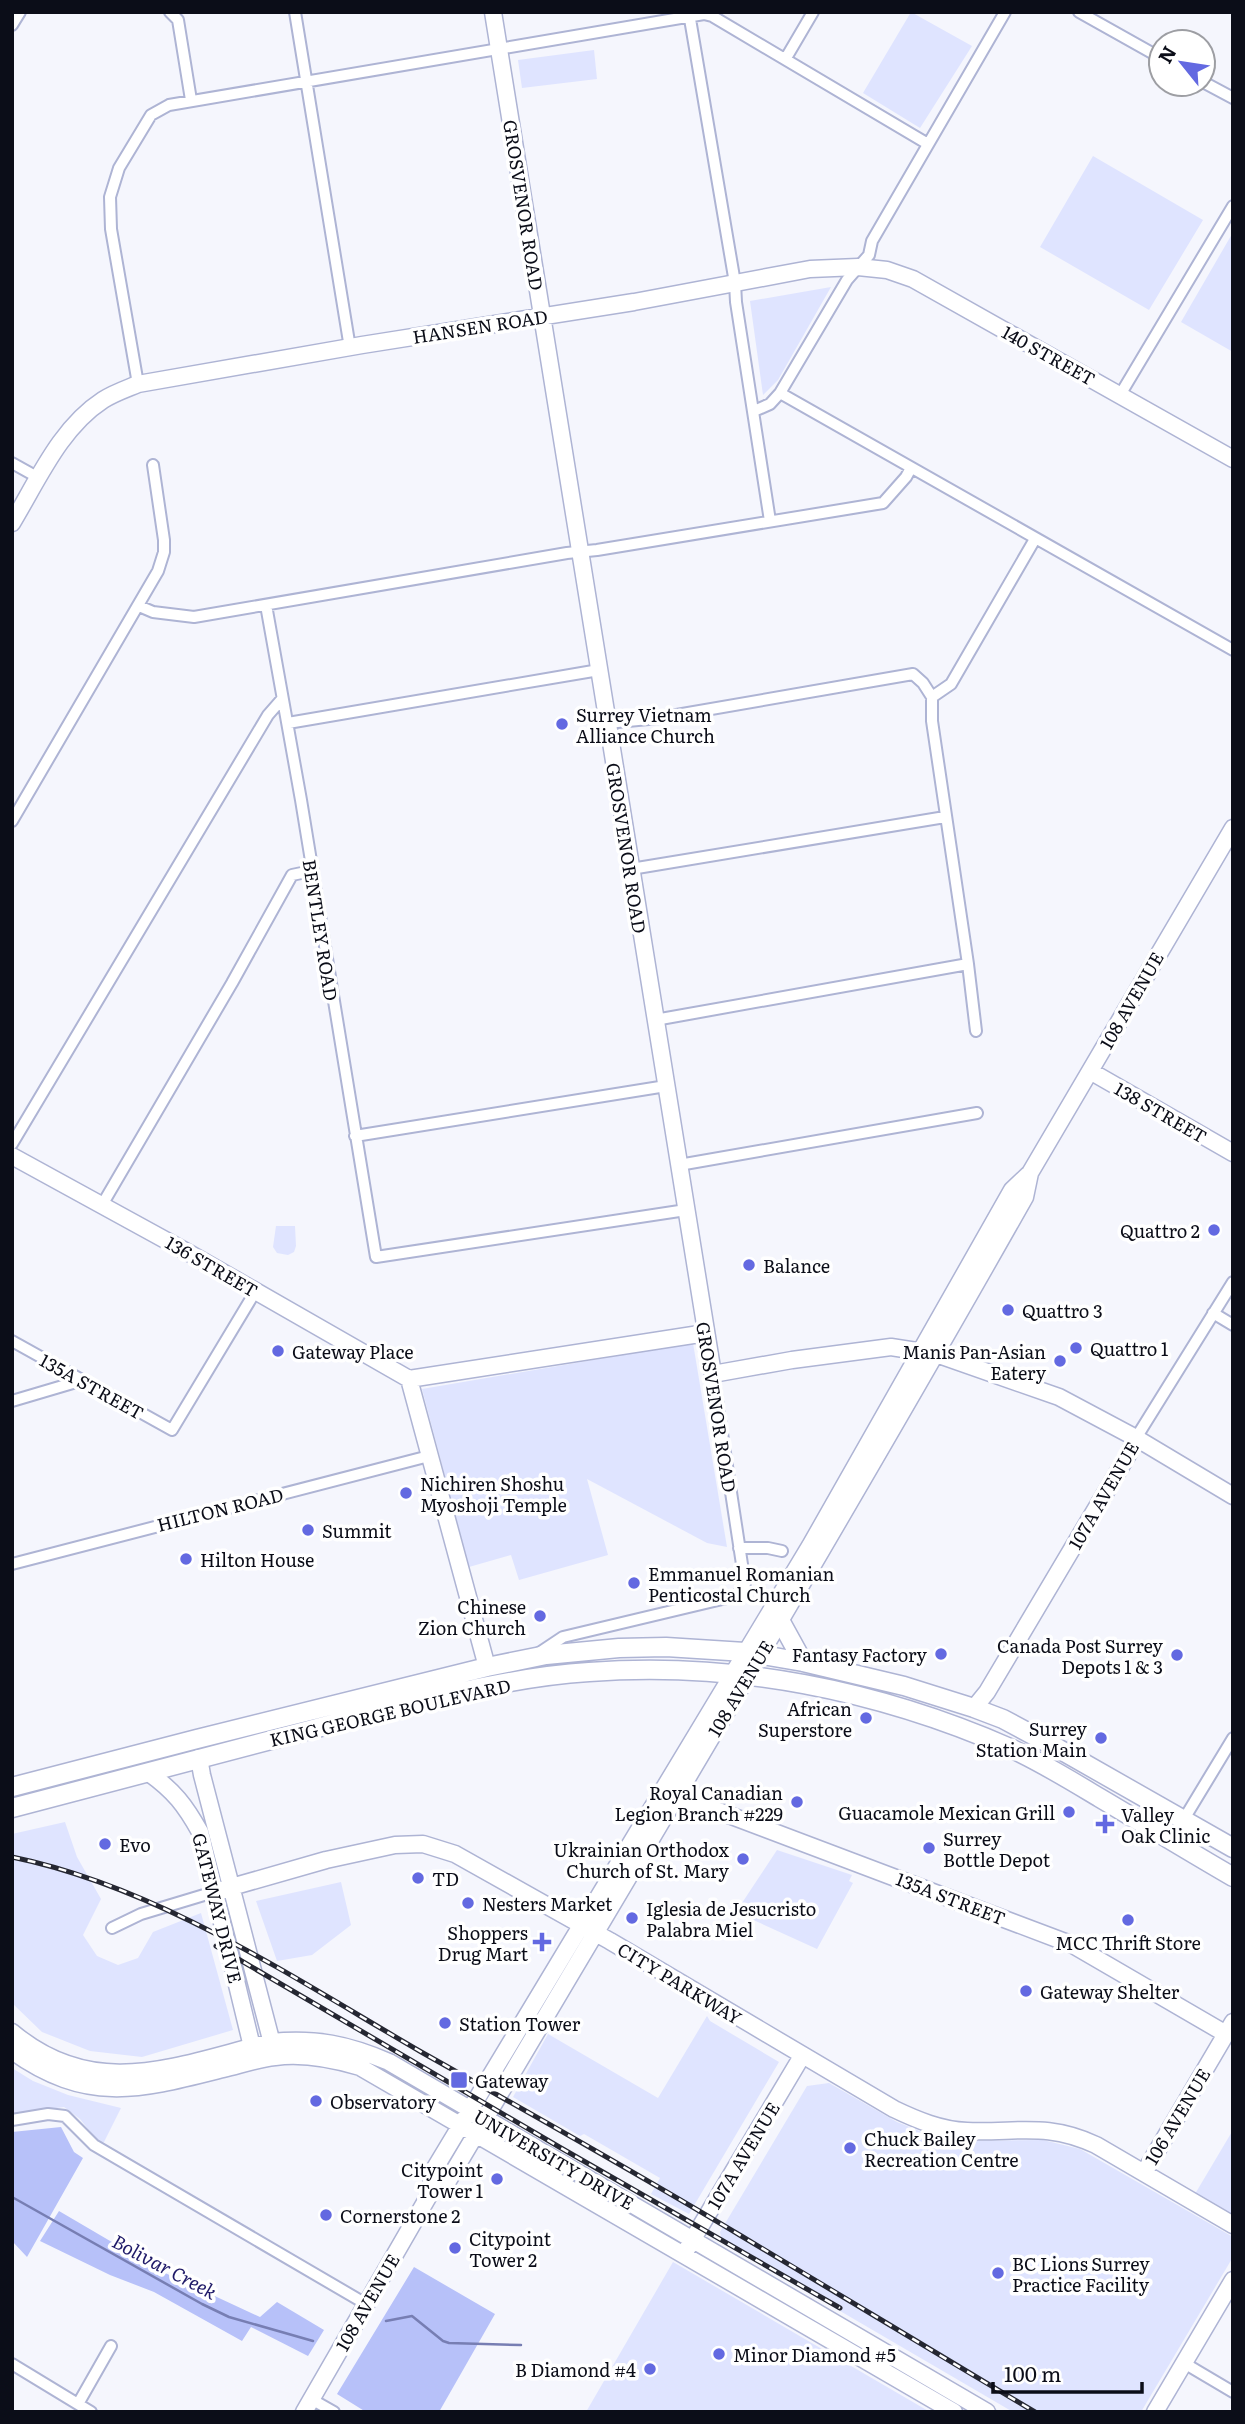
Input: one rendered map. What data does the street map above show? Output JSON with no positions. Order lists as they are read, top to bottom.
{
  "streets": {
    "main road": ["KING GEORGE BOULEVARD"],
    "street": [
      "GROSVENOR ROAD",
      "HANSEN ROAD",
      "140 STREET",
      "BENTLEY ROAD",
      "108 AVENUE",
      "138 STREET",
      "136 STREET",
      "135A STREET",
      "107A AVENUE",
      "HILTON ROAD",
      "GATEWAY DRIVE",
      "CITY PARKWAY",
      "106 AVENUE",
      "UNIVERSITY DRIVE"
    ]
  },
  "crossings": [
    ["GROSVENOR ROAD", "HANSEN ROAD"],
    ["GROSVENOR ROAD", "BENTLEY ROAD"],
    ["GROSVENOR ROAD", "KING GEORGE BOULEVARD"],
    ["HANSEN ROAD", "140 STREET"],
    ["108 AVENUE", "138 STREET"],
    ["108 AVENUE", "135A STREET"],
    ["108 AVENUE", "KING GEORGE BOULEVARD"],
    ["108 AVENUE", "CITY PARKWAY"],
    ["108 AVENUE", "UNIVERSITY DRIVE"],
    ["136 STREET", "135A STREET"],
    ["135A STREET", "106 AVENUE"],
    ["107A AVENUE", "KING GEORGE BOULEVARD"],
    ["107A AVENUE", "CITY PARKWAY"],
    ["107A AVENUE", "UNIVERSITY DRIVE"],
    ["KING GEORGE BOULEVARD", "GATEWAY DRIVE"],
    ["GATEWAY DRIVE", "CITY PARKWAY"],
    ["GATEWAY DRIVE", "UNIVERSITY DRIVE"],
    ["CITY PARKWAY", "106 AVENUE"]
  ],
  "water": ["Bolivar Creek"],
  "places": {
    "other": [
      "Surrey Vietnam Alliance Church",
      "Quattro 2",
      "Balance",
      "Quattro 3",
      "Quattro 1",
      "Gateway Place",
      "Manis Pan-Asian Eatery",
      "Nichiren Shoshu Myoshoji Temple",
      "Summit",
      "Hilton House",
      "Emmanuel Romanian Penticostal Church",
      "Chinese Zion Church",
      "Fantasy Factory",
      "Canada Post Surrey Depots 1 & 3",
      "African Superstore",
      "Surrey Station Main",
      "Royal Canadian Legion Branch #229",
      "Guacamole Mexican Grill",
      "Evo",
      "Surrey Bottle Depot",
      "Ukrainian Orthodox Church of St. Mary",
      "TD",
      "Nesters Market",
      "Iglesia de Jesucristo Palabra Miel",
      "MCC Thrift Store",
      "Gateway Shelter",
      "Station Tower",
      "Observatory",
      "Chuck Bailey Recreation Centre",
      "Citypoint Tower 1",
      "Cornerstone 2",
      "Citypoint Tower 2",
      "BC Lions Surrey Practice Facility",
      "Minor Diamond #5",
      "B Diamond #4"
    ],
    "health": ["Valley Oak Clinic", "Shoppers Drug Mart"],
    "transit": ["Gateway"]
  },
  "scale_bar": "100 m",
  "north": "top left"
}
